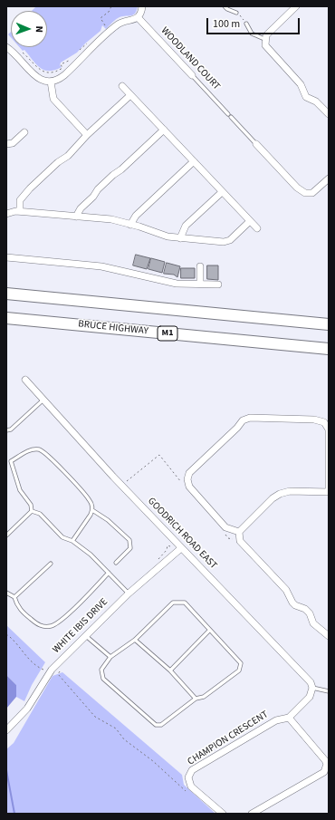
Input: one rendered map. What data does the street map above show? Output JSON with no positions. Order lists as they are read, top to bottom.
{
  "streets": {
    "highway": ["BRUCE HIGHWAY", "M1"],
    "street": [
      "WOODLAND COURT",
      "GOODRICH ROAD EAST",
      "WHITE IBIS DRIVE",
      "CHAMPION CRESCENT"
    ]
  },
  "crossings": [
    ["GOODRICH ROAD EAST", "WHITE IBIS DRIVE"],
    ["GOODRICH ROAD EAST", "CHAMPION CRESCENT"]
  ],
  "scale_bar": "100 m",
  "north": "right"
}
